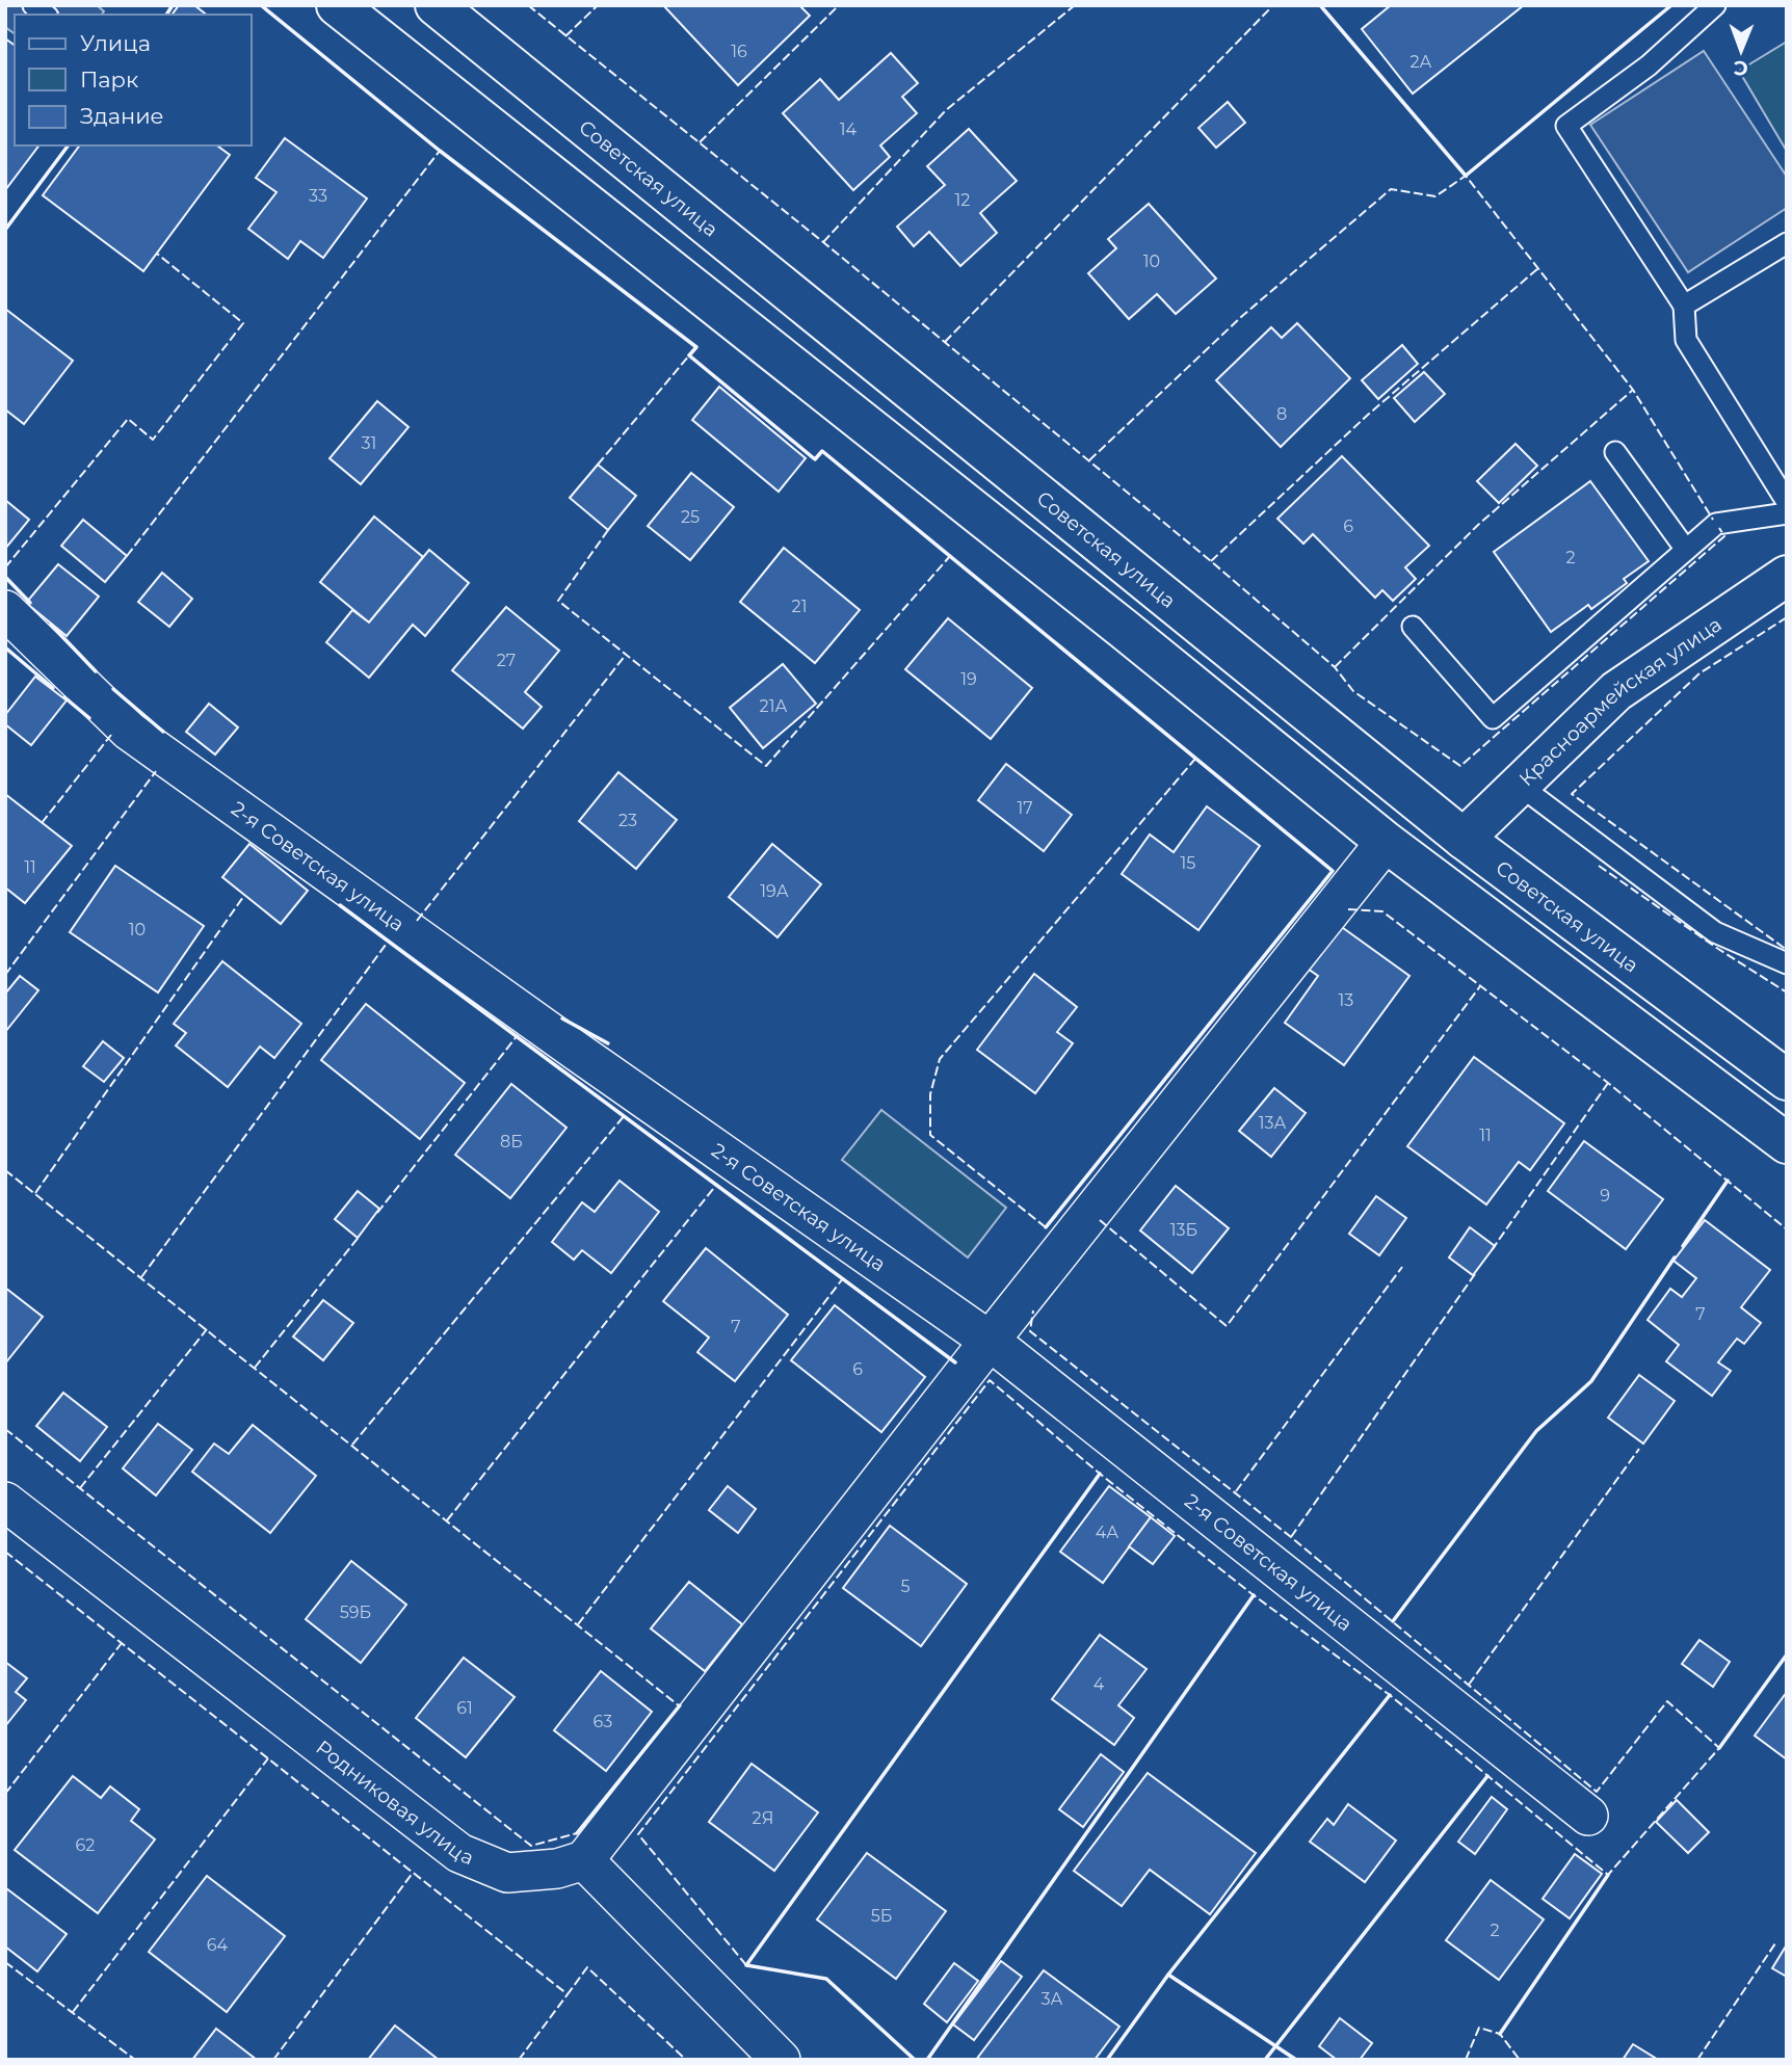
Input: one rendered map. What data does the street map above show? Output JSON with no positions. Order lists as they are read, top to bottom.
{
  "streets": {
    "main road": ["Советская улица", "Красноармейская улица"],
    "street": ["2-я Советская улица", "Родниковая улица"]
  },
  "crossings": [
    ["Советская улица", "Красноармейская улица"]
  ],
  "house_numbers": [
    "16",
    "2А",
    "14",
    "33",
    "12",
    "10",
    "8",
    "31",
    "25",
    "6",
    "2",
    "21",
    "27",
    "19",
    "21А",
    "17",
    "23",
    "15",
    "11",
    "19А",
    "10",
    "13",
    "13А",
    "11",
    "8Б",
    "9",
    "13Б",
    "7",
    "7",
    "6",
    "4А",
    "5",
    "59Б",
    "4",
    "61",
    "63",
    "2Я",
    "62",
    "5Б",
    "2",
    "64",
    "3А"
  ],
  "legend": ["Улица", "Парк", "Здание"],
  "north": "bottom"
}
